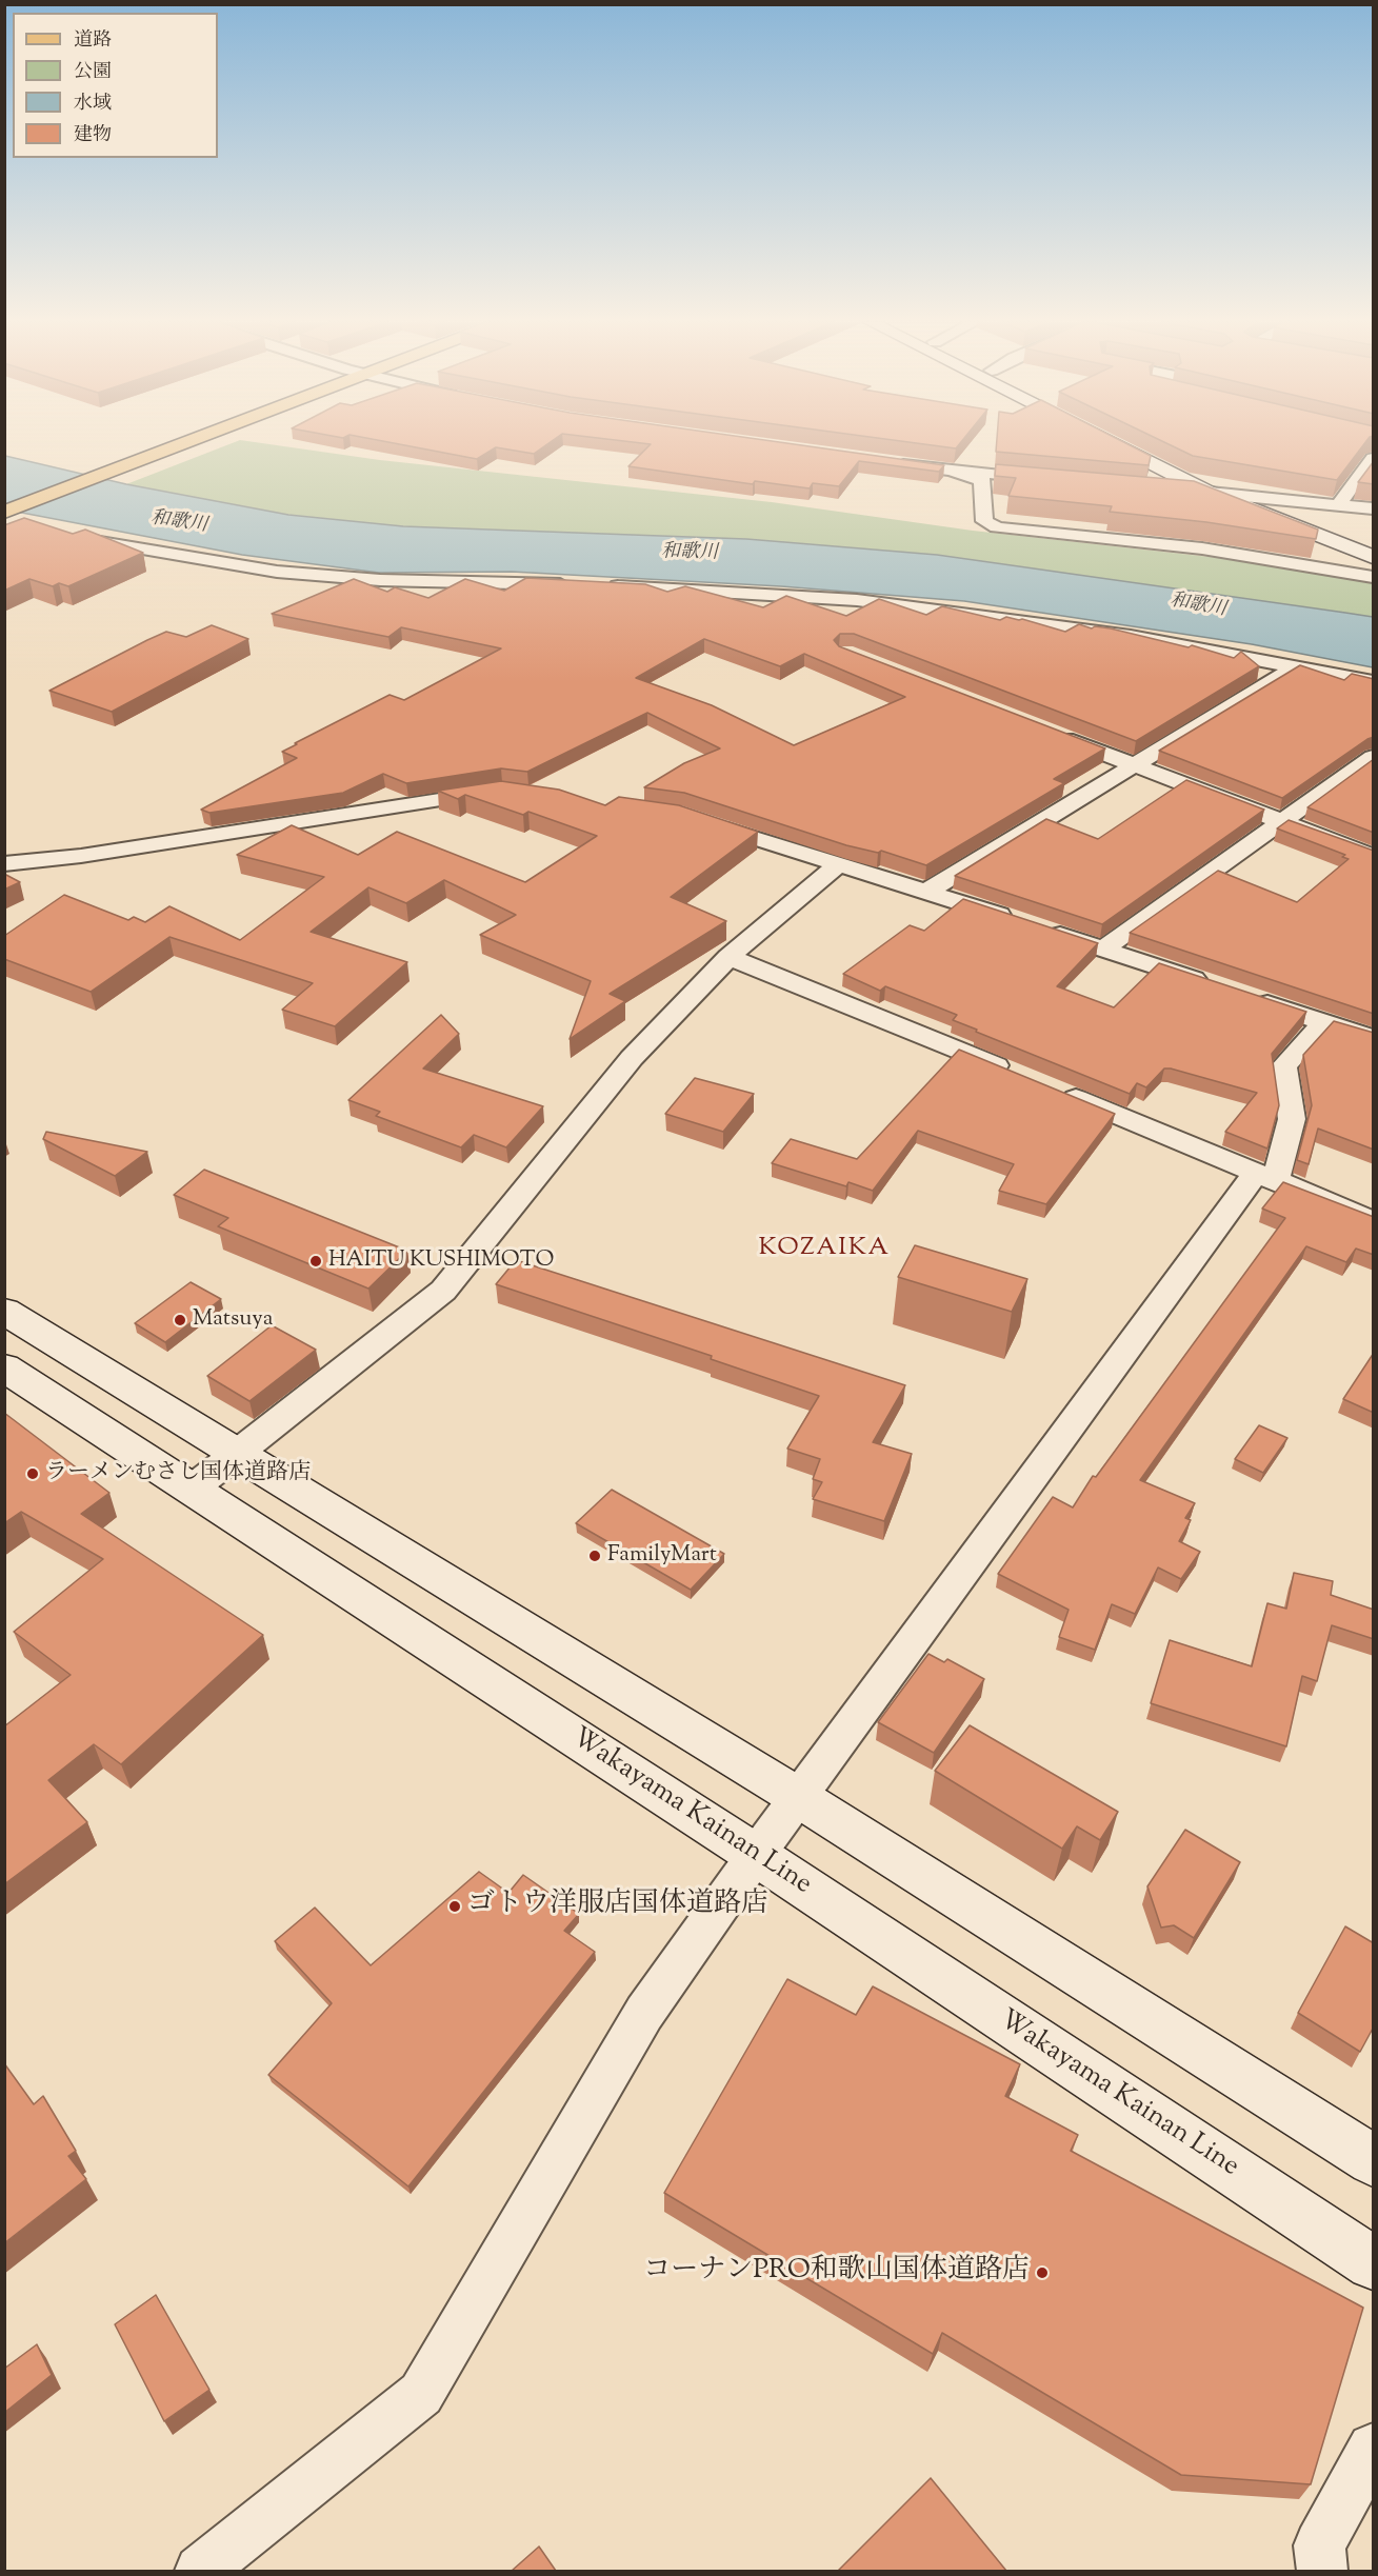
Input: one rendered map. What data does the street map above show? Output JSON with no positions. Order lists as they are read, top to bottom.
{
  "streets": {
    "street": ["Wakayama Kainan Line"]
  },
  "districts": ["KOZAIKA"],
  "water": ["和歌川"],
  "places": [
    "HAITU KUSHIMOTO",
    "Matsuya",
    "ラーメンむさし国体道路店",
    "FamilyMart",
    "ゴトウ洋服店国体道路店",
    "コーナンPRO和歌山国体道路店"
  ],
  "legend": [
    "道路",
    "公園",
    "水域",
    "建物"
  ]
}
